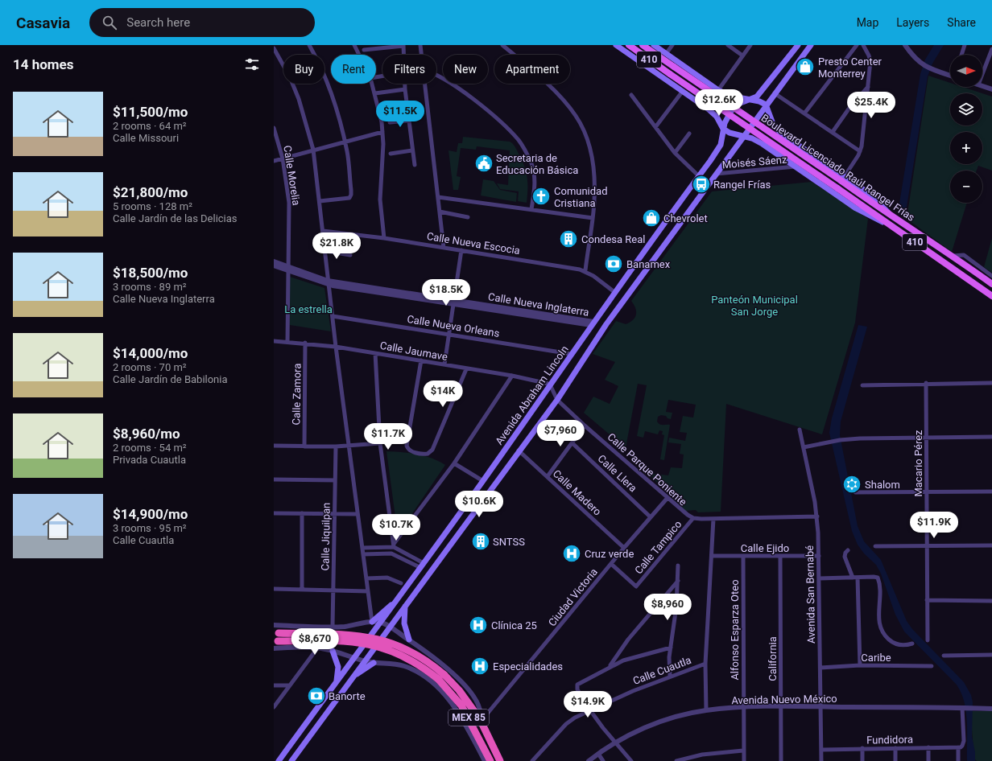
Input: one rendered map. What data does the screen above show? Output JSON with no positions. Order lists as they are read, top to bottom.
{
  "streets": {
    "highway": ["MEX 85"],
    "main road": ["410", "Boulevard Licenciado Raúl Rangel Frías", "Avenida Abraham Lincoln"],
    "street": [
      "Moisés Sáenz",
      "Calle Morelia",
      "Calle Nueva Escocia",
      "Calle Nueva Inglaterra",
      "Calle Nueva Orleans",
      "Calle Jaumave",
      "Calle Zamora",
      "Macario Pérez",
      "Calle Parque Poniente",
      "Calle Llera",
      "Calle Madero",
      "Calle Jiquilpan",
      "Calle Tampico",
      "Calle Ejido",
      "Avenida San Bernabé",
      "Ciudad Victoria",
      "Alfonso Esparza Oteo",
      "Caribe",
      "California",
      "Calle Cuautla",
      "Avenida Nuevo México",
      "Fundidora"
    ]
  },
  "crossings": [
    ["Calle Morelia", "Calle Nueva Inglaterra"],
    ["Calle Morelia", "Calle Jaumave"],
    ["Calle Nueva Escocia", "Avenida Abraham Lincoln"],
    ["Calle Nueva Inglaterra", "Avenida Abraham Lincoln"],
    ["Calle Nueva Orleans", "Avenida Abraham Lincoln"],
    ["Calle Jaumave", "Calle Zamora"],
    ["Calle Jaumave", "Avenida Abraham Lincoln"],
    ["Calle Parque Poniente", "Calle Tampico"],
    ["Calle Parque Poniente", "Avenida San Bernabé"],
    ["Calle Parque Poniente", "Ciudad Victoria"],
    ["Calle Llera", "Ciudad Victoria"],
    ["Calle Madero", "Ciudad Victoria"],
    ["Calle Tampico", "Ciudad Victoria"],
    ["Calle Ejido", "Avenida San Bernabé"],
    ["Calle Ejido", "Alfonso Esparza Oteo"],
    ["Calle Ejido", "California"],
    ["Avenida San Bernabé", "Caribe"],
    ["Avenida San Bernabé", "Avenida Nuevo México"],
    ["Avenida San Bernabé", "Fundidora"],
    ["Ciudad Victoria", "MEX 85"],
    ["Alfonso Esparza Oteo", "Avenida Nuevo México"],
    ["California", "Avenida Nuevo México"]
  ],
  "parks": ["Panteón Municipal San Jorge", "La estrella"],
  "places": {
    "shop": ["Presto Center Monterrey", "Chevrolet"],
    "public building": ["Secretaria de Educación Básica"],
    "bus stop": ["Rangel Frías"],
    "church": ["Comunidad Cristiana"],
    "building": ["Condesa Real", "SNTSS"],
    "bank": ["Banamex", "Banorte"],
    "synagogue": ["Shalom"],
    "hospital": ["Cruz verde", "Clínica 25", "Especialidades"]
  },
  "north": "right",
  "page": {
    "header": "Casavia",
    "search": "Search here",
    "nav": ["Map", "Layers", "Share"],
    "heading": "14 homes",
    "map_buttons": ["+", "−"],
    "chip": [
      "Buy",
      "Rent",
      "Filters",
      "New",
      "Apartment"
    ],
    "list": [
      {
        "name": "$11,500/mo",
        "note": "2 rooms · 64 m² · Calle Missouri"
      },
      {
        "name": "$21,800/mo",
        "note": "5 rooms · 128 m² · Calle Jardín de las Delicias"
      },
      {
        "name": "$18,500/mo",
        "note": "3 rooms · 89 m² · Calle Nueva Inglaterra"
      },
      {
        "name": "$14,000/mo",
        "note": "2 rooms · 70 m² · Calle Jardín de Babilonia"
      },
      {
        "name": "$8,960/mo",
        "note": "2 rooms · 54 m² · Privada Cuautla"
      },
      {
        "name": "$14,900/mo",
        "note": "3 rooms · 95 m² · Calle Cuautla"
      }
    ],
    "price": [
      "$12.6K",
      "$25.4K",
      "$11.5K",
      "$21.8K",
      "$18.5K",
      "$14K",
      "$7,960",
      "$11.7K",
      "$10.6K",
      "$11.9K",
      "$10.7K",
      "$8,960",
      "$8,670",
      "$14.9K"
    ]
  }
}
